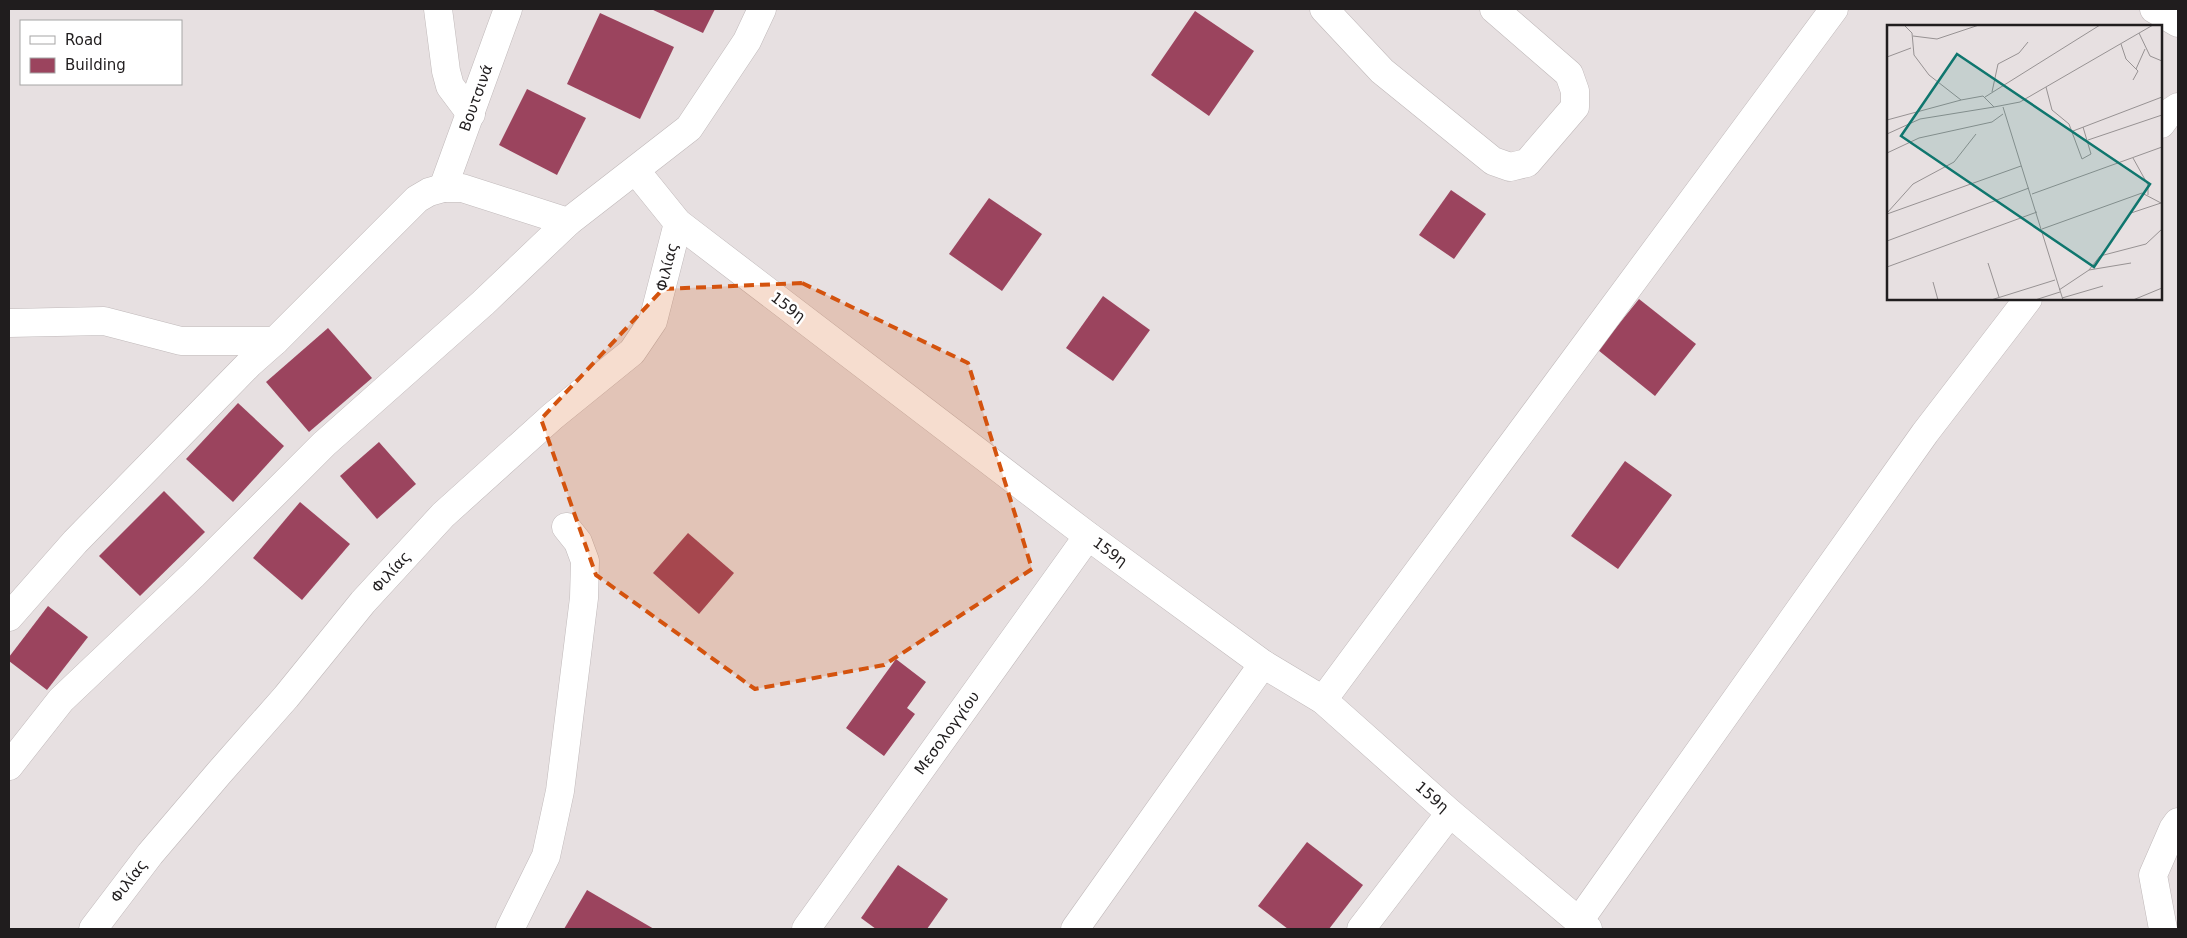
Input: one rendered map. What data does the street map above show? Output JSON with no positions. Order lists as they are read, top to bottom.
{
  "streets": {
    "street": [
      "Βουτσινά",
      "Φιλίας",
      "159η",
      "Μεσολογγίου"
    ]
  },
  "crossings": [
    ["Φιλίας", "159η"],
    ["159η", "Μεσολογγίου"]
  ],
  "legend": ["Road", "Building"]
}
